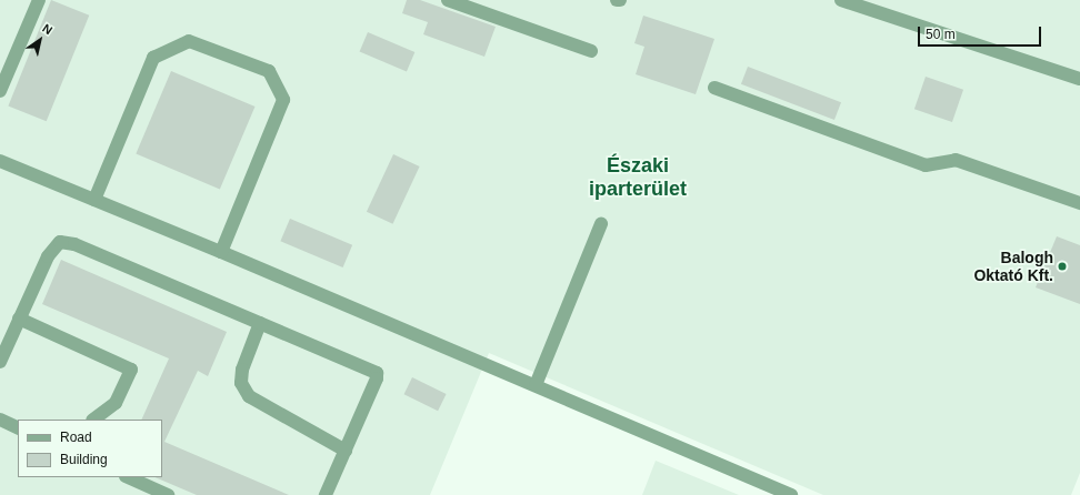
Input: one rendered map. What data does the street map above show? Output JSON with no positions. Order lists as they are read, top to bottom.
{
  "districts": ["Északi iparterület"],
  "places": ["Balogh Oktató Kft."],
  "legend": ["Road", "Building"],
  "scale_bar": "50 m",
  "north": "top right"
}
